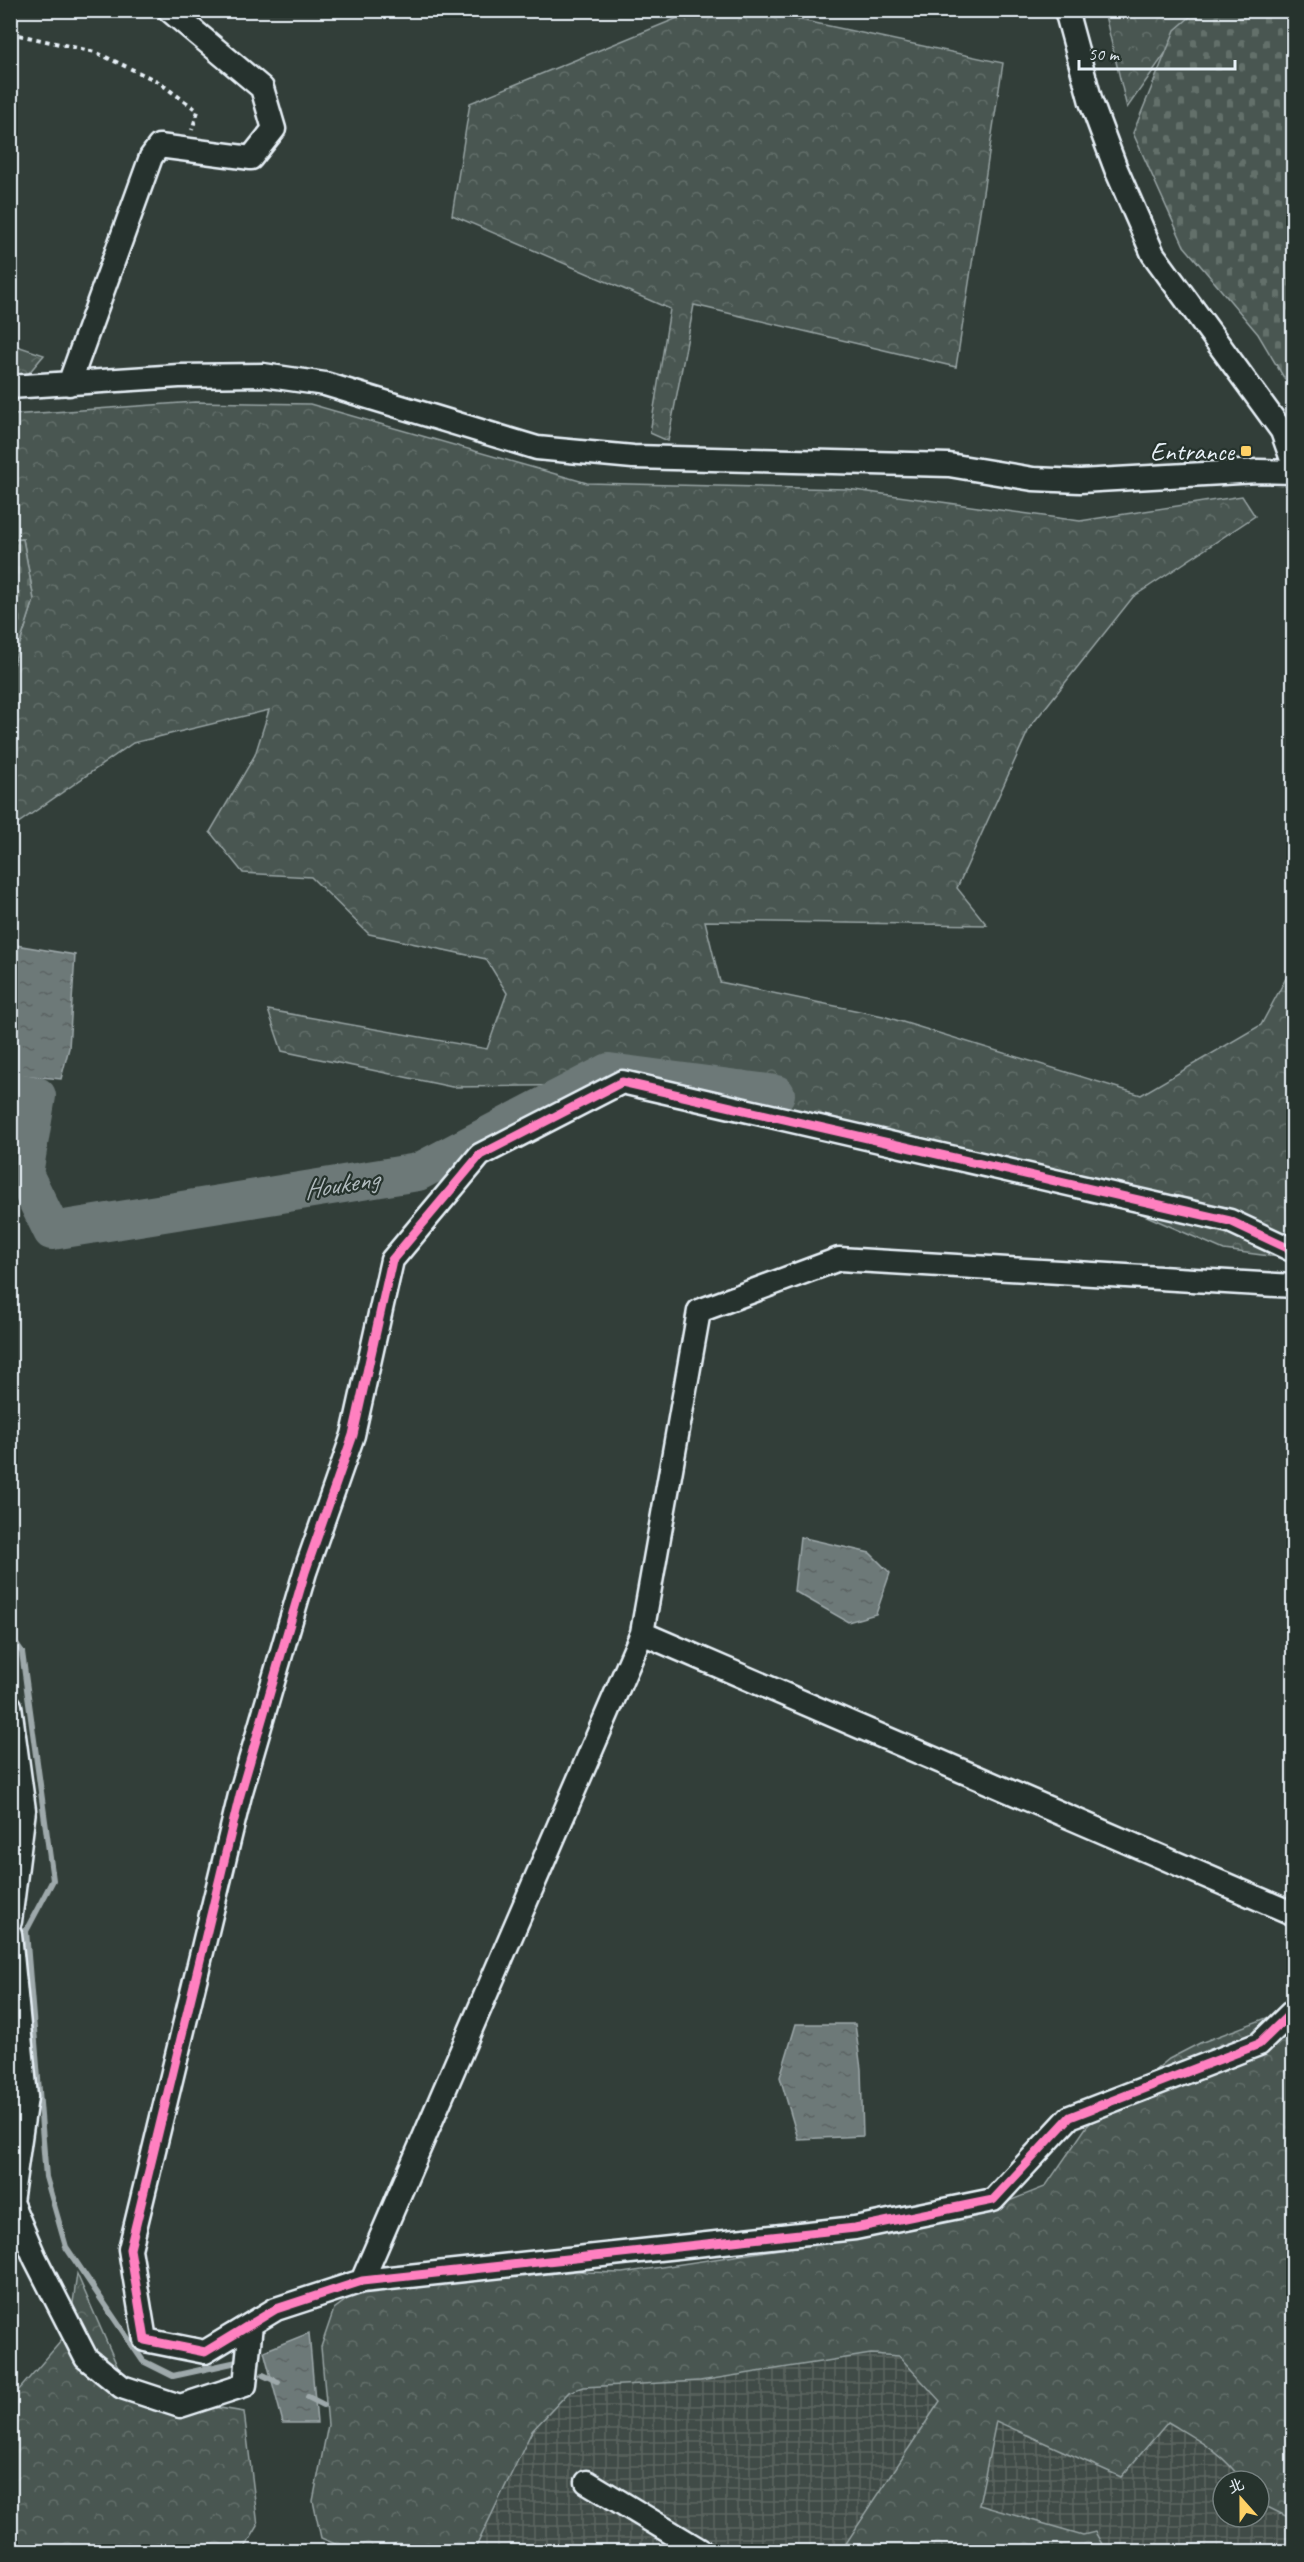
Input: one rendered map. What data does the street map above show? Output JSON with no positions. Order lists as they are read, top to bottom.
{
  "water": ["Houkeng"],
  "places": {
    "transit": ["Entrance"]
  },
  "scale_bar": "50 m",
  "north": "top"
}
